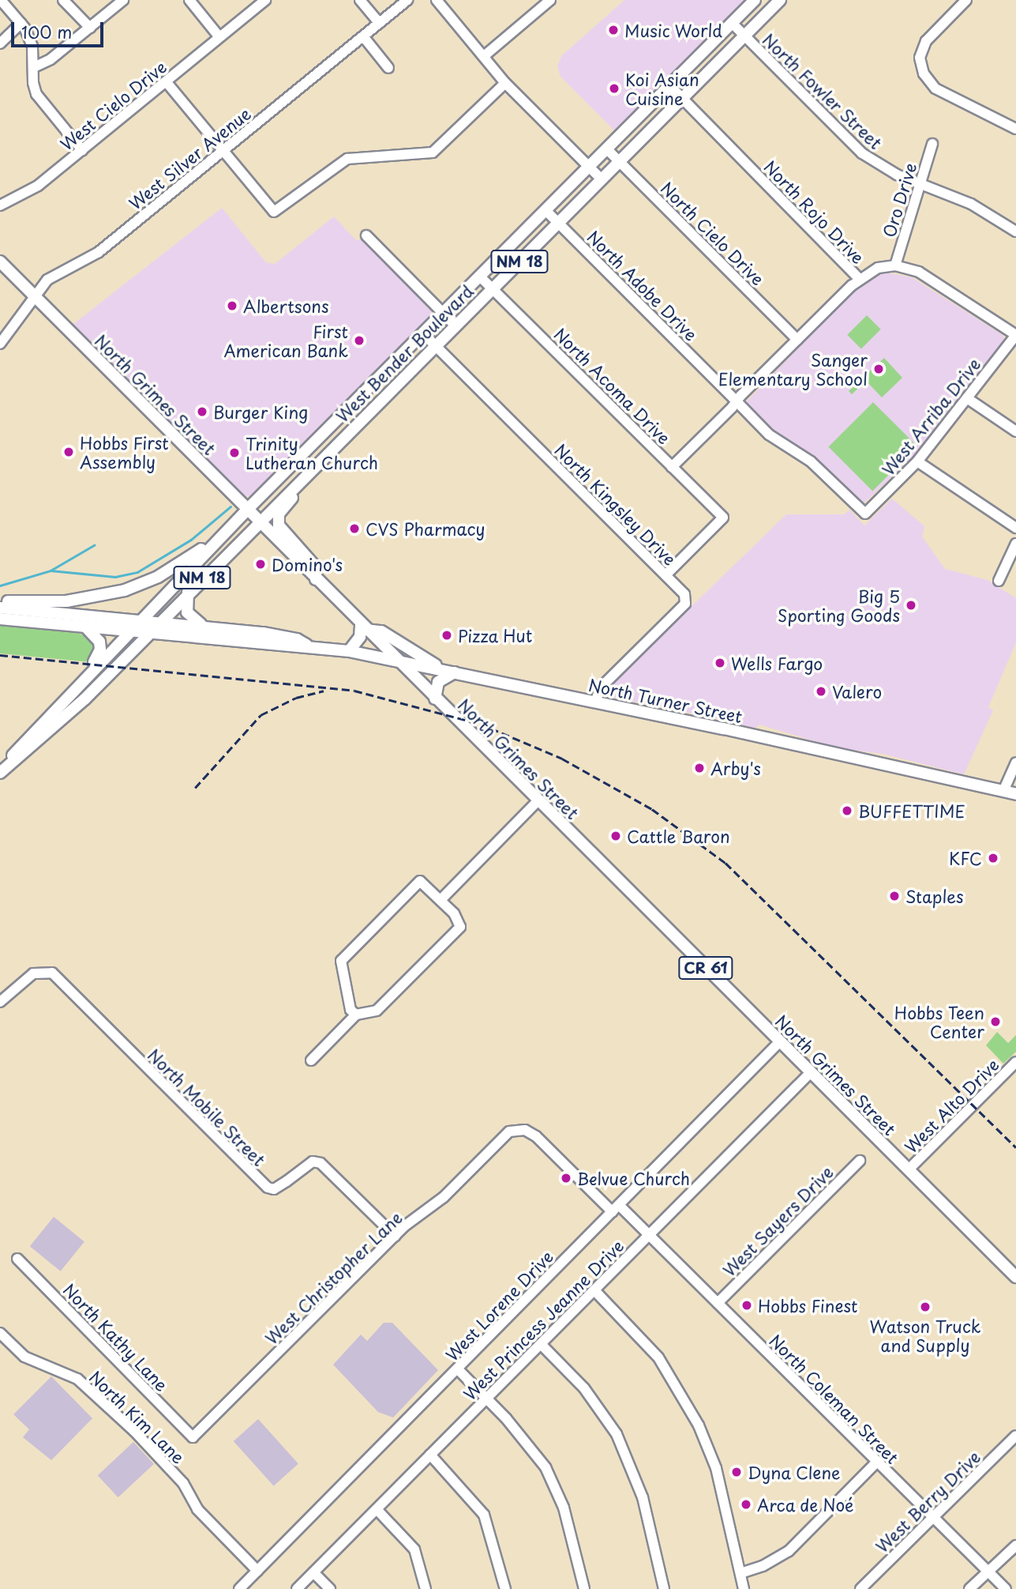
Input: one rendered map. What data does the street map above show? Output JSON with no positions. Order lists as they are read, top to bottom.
{
  "streets": {
    "main road": [
      "NM 18",
      "West Bender Boulevard",
      "North Grimes Street",
      "North Turner Street",
      "CR 61"
    ],
    "street": [
      "North Fowler Street",
      "West Cielo Drive",
      "West Silver Avenue",
      "Oro Drive",
      "North Rojo Drive",
      "North Cielo Drive",
      "North Adobe Drive",
      "North Acoma Drive",
      "West Arriba Drive",
      "North Kingsley Drive",
      "West Alto Drive",
      "North Mobile Street",
      "West Sayers Drive",
      "West Christopher Lane",
      "West Lorene Drive",
      "West Princess Jeanne Drive",
      "North Kathy Lane",
      "North Coleman Street",
      "North Kim Lane",
      "West Berry Drive"
    ]
  },
  "crossings": [
    ["North Fowler Street", "Oro Drive"],
    ["North Fowler Street", "West Bender Boulevard"],
    ["West Silver Avenue", "North Grimes Street"],
    ["Oro Drive", "North Rojo Drive"],
    ["North Rojo Drive", "West Bender Boulevard"],
    ["North Cielo Drive", "West Bender Boulevard"],
    ["North Adobe Drive", "West Bender Boulevard"],
    ["North Adobe Drive", "West Arriba Drive"],
    ["West Bender Boulevard", "North Acoma Drive"],
    ["West Bender Boulevard", "North Grimes Street"],
    ["West Bender Boulevard", "North Kingsley Drive"],
    ["West Bender Boulevard", "North Turner Street"],
    ["North Acoma Drive", "North Kingsley Drive"],
    ["North Grimes Street", "North Turner Street"],
    ["North Grimes Street", "West Alto Drive"],
    ["North Grimes Street", "West Lorene Drive"],
    ["North Grimes Street", "West Princess Jeanne Drive"],
    ["North Kingsley Drive", "North Turner Street"],
    ["North Mobile Street", "West Christopher Lane"],
    ["West Sayers Drive", "North Coleman Street"],
    ["West Christopher Lane", "North Kathy Lane"],
    ["West Christopher Lane", "North Coleman Street"],
    ["West Lorene Drive", "North Coleman Street"],
    ["West Lorene Drive", "North Kim Lane"],
    ["West Princess Jeanne Drive", "North Coleman Street"],
    ["North Coleman Street", "West Berry Drive"]
  ],
  "places": [
    "Music World",
    "Koi Asian Cuisine",
    "Albertsons",
    "First American Bank",
    "Sanger Elementary School",
    "Burger King",
    "Hobbs First Assembly",
    "Trinity Lutheran Church",
    "CVS Pharmacy",
    "Domino's",
    "Big 5 Sporting Goods",
    "Pizza Hut",
    "Wells Fargo",
    "Valero",
    "Arby's",
    "BUFFETTIME",
    "Cattle Baron",
    "KFC",
    "Staples",
    "Hobbs Teen Center",
    "Belvue Church",
    "Hobbs Finest",
    "Watson Truck and Supply",
    "Dyna Clene",
    "Arca de Noé"
  ],
  "scale_bar": "100 m"
}
